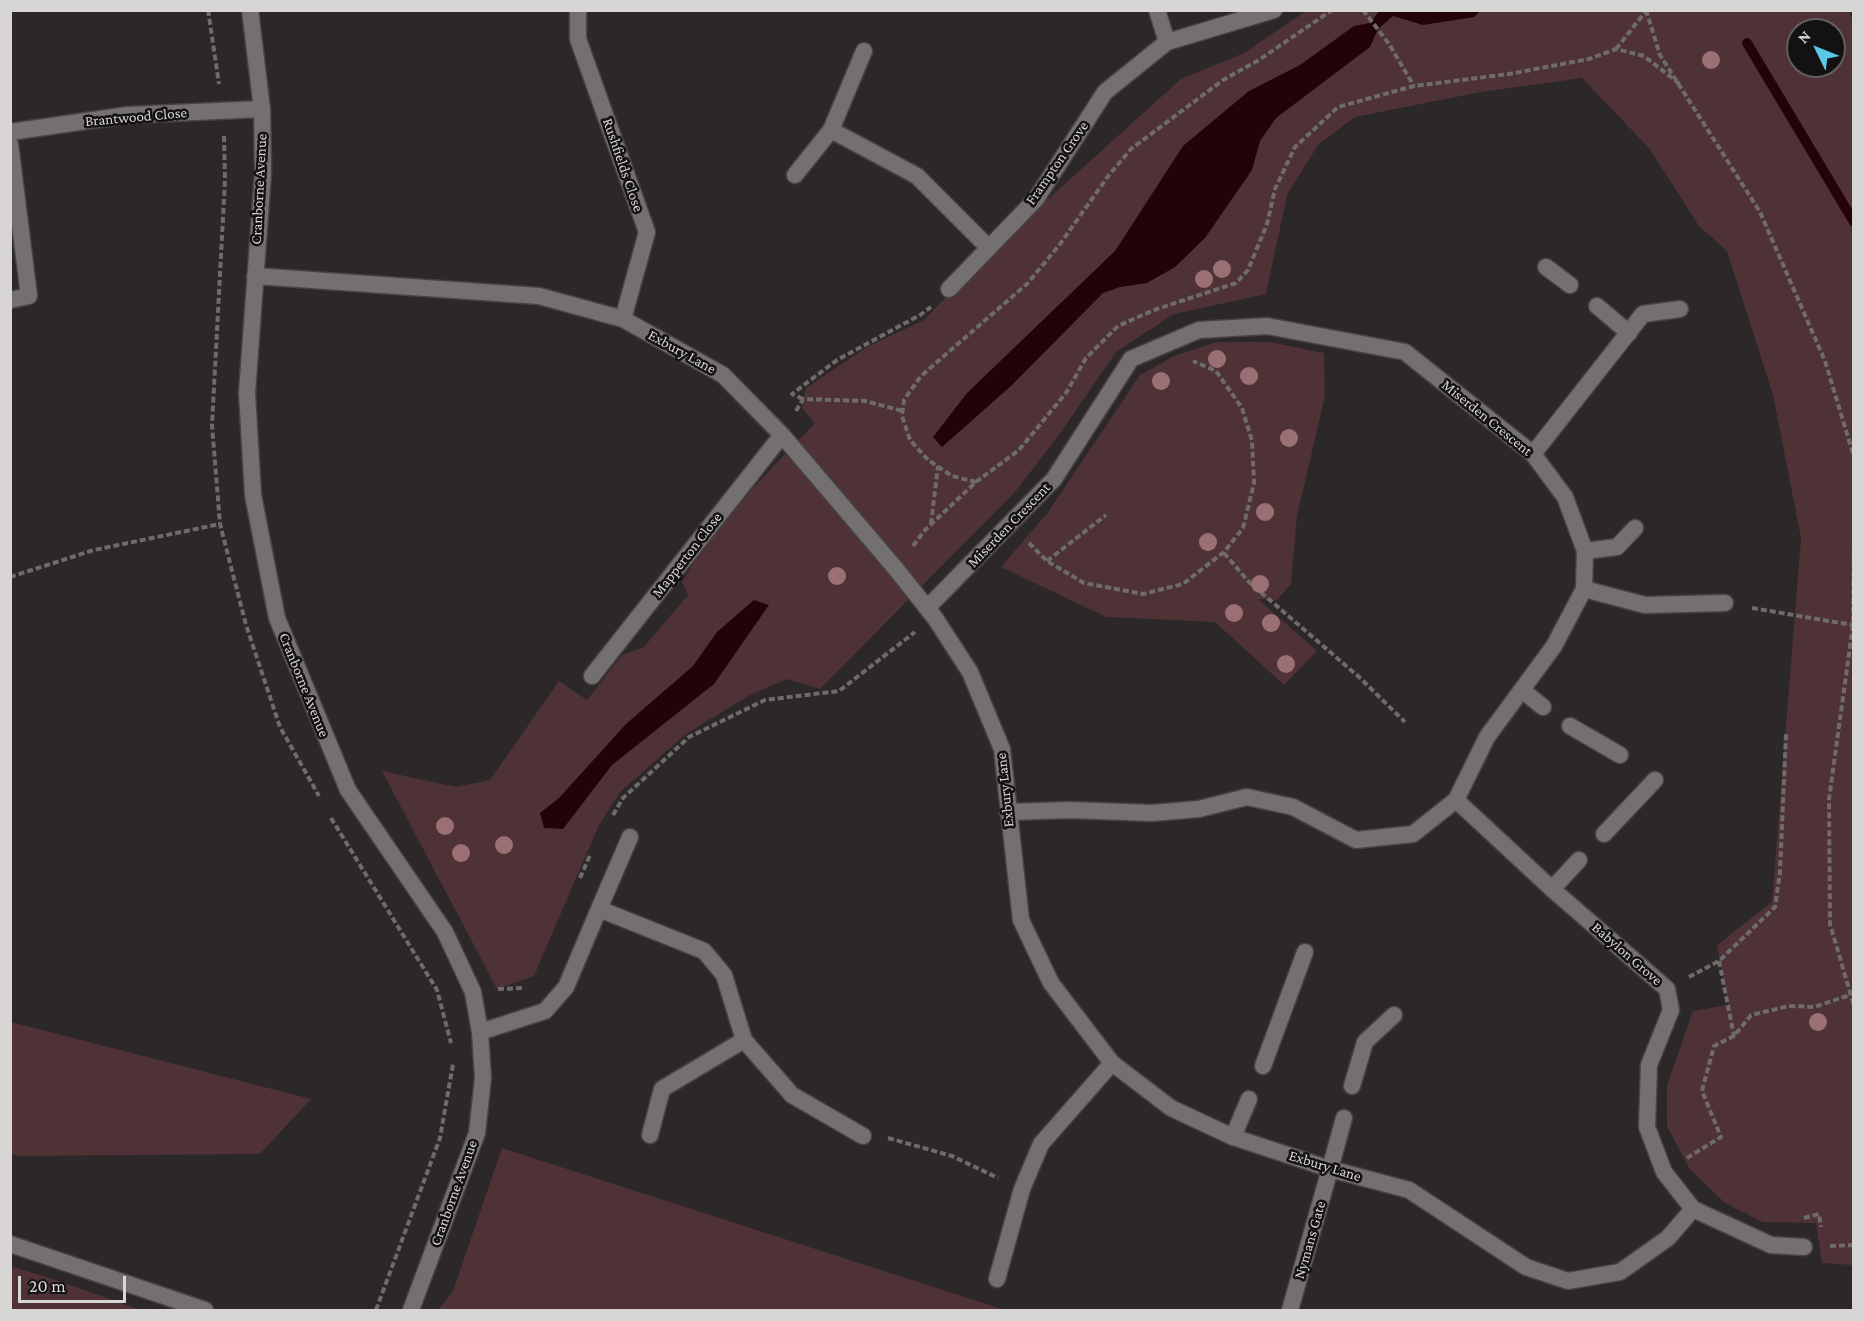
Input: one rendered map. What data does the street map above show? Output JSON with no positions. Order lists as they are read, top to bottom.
{
  "streets": {
    "street": [
      "Brantwood Close",
      "Frampton Grove",
      "Rushfields Close",
      "Cranborne Avenue",
      "Exbury Lane",
      "Miserden Crescent",
      "Mapperton Close",
      "Babylon Grove",
      "Nymans Gate"
    ]
  },
  "crossings": [
    ["Brantwood Close", "Cranborne Avenue"],
    ["Rushfields Close", "Exbury Lane"],
    ["Cranborne Avenue", "Exbury Lane"],
    ["Exbury Lane", "Miserden Crescent"],
    ["Exbury Lane", "Mapperton Close"],
    ["Exbury Lane", "Babylon Grove"],
    ["Exbury Lane", "Nymans Gate"],
    ["Miserden Crescent", "Babylon Grove"]
  ],
  "scale_bar": "20 m",
  "north": "top left"
}
